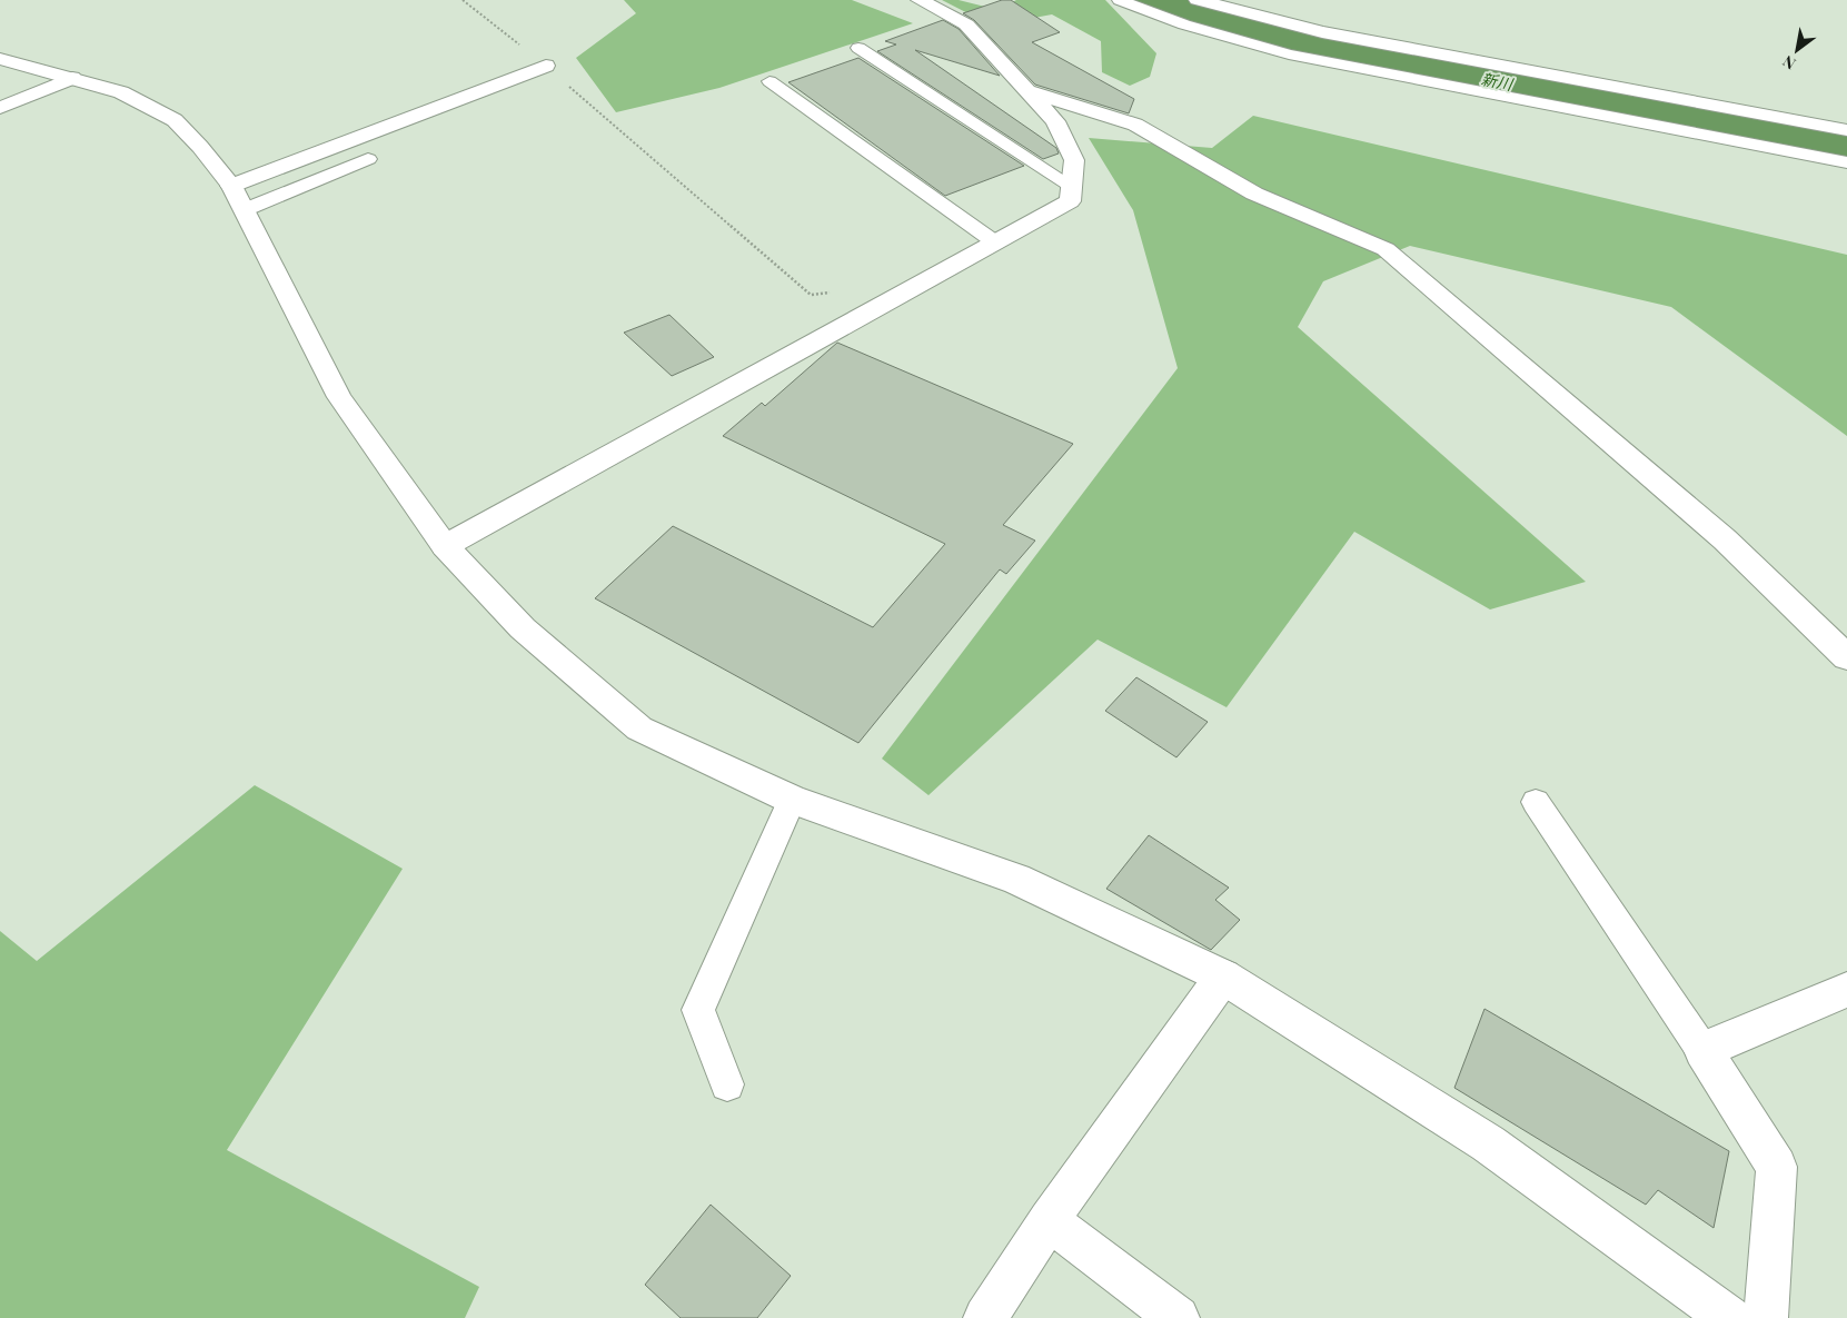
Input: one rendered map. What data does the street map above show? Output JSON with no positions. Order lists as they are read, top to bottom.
{
  "water": ["新川"],
  "north": "bottom left"
}
